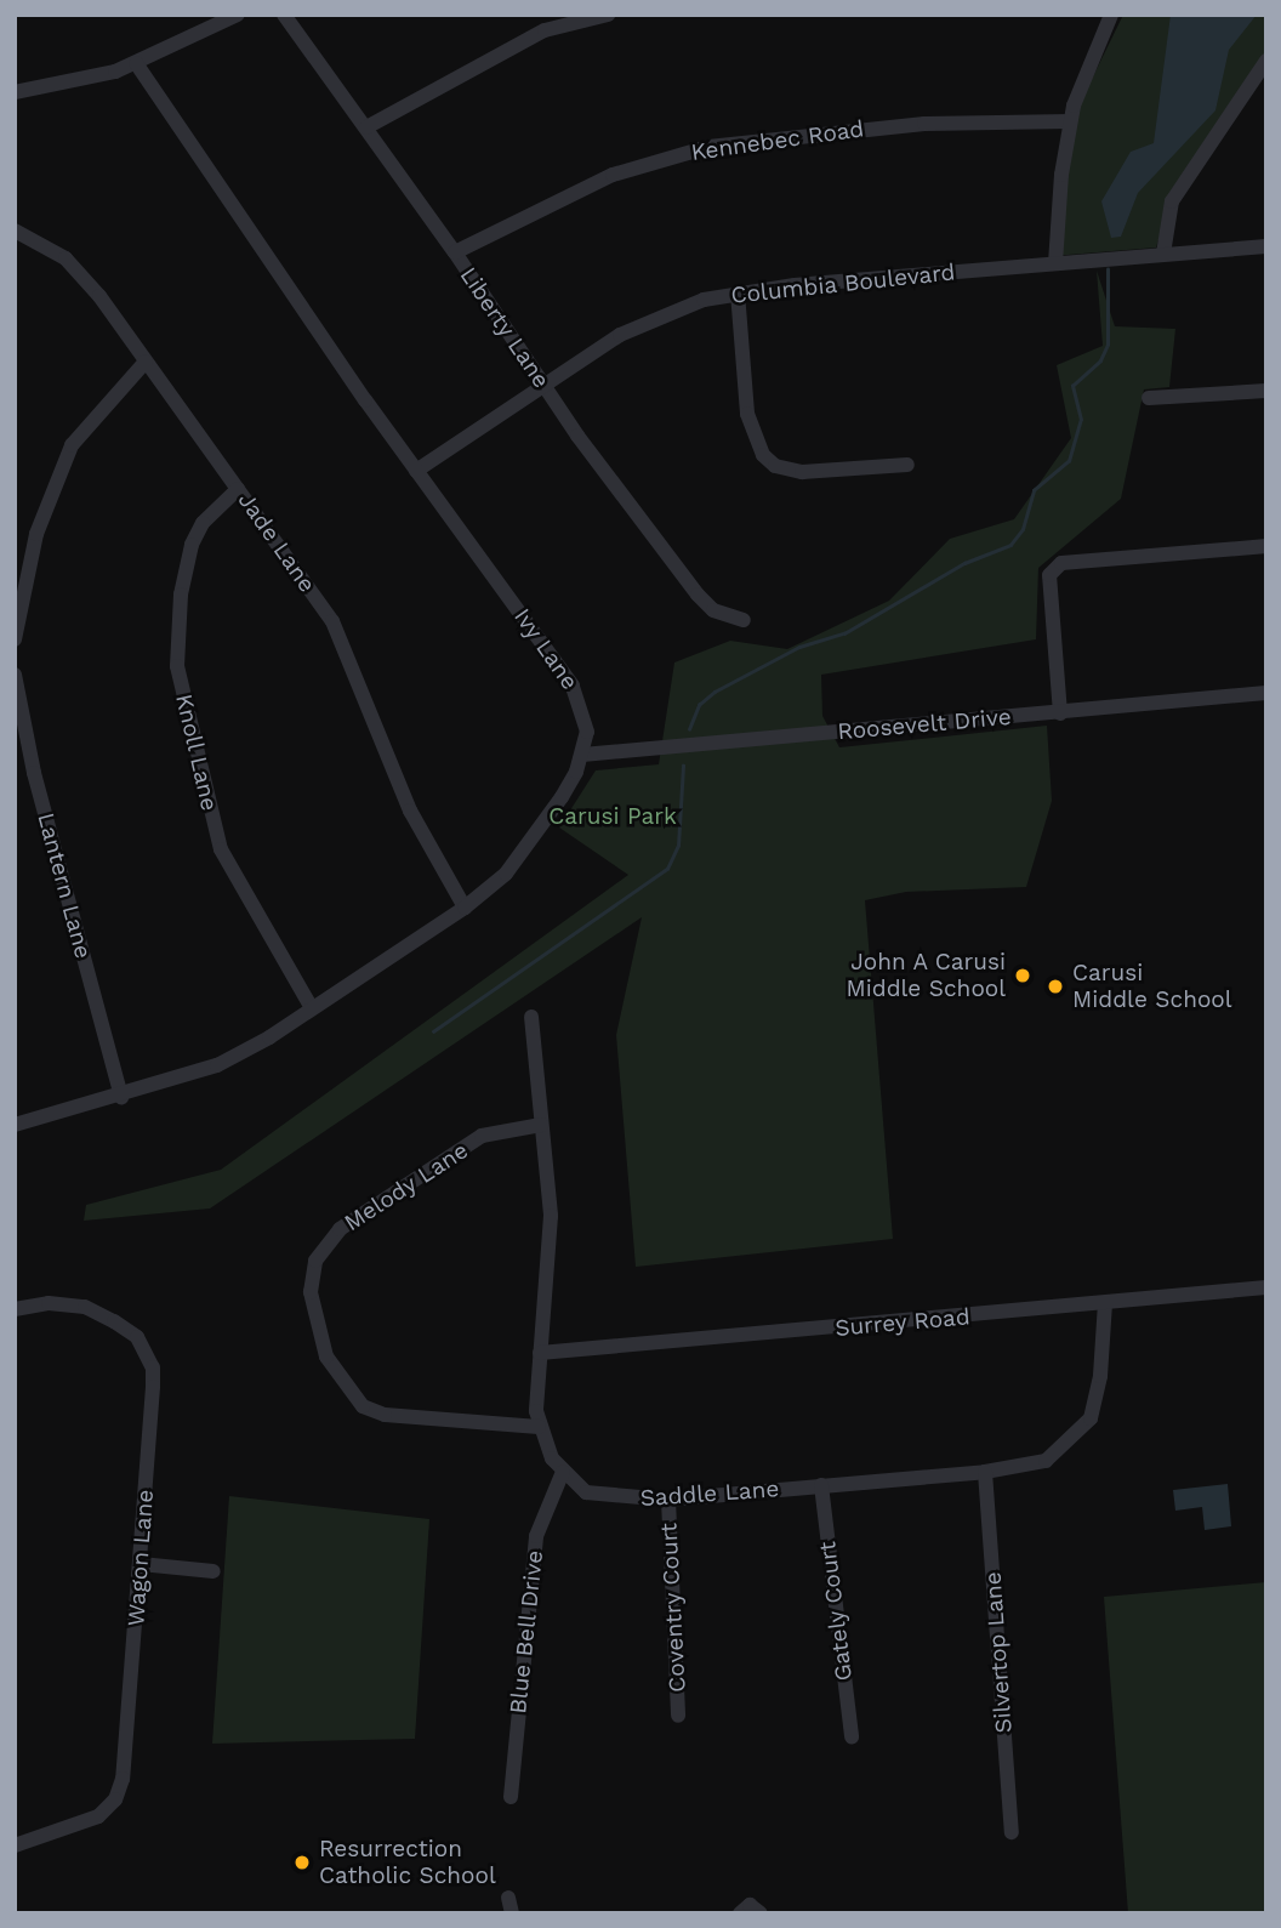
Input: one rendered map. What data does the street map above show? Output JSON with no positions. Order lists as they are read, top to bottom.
{
  "streets": {
    "street": [
      "Kennebec Road",
      "Columbia Boulevard",
      "Liberty Lane",
      "Jade Lane",
      "Ivy Lane",
      "Roosevelt Drive",
      "Knoll Lane",
      "Lantern Lane",
      "Melody Lane",
      "Surrey Road",
      "Saddle Lane",
      "Wagon Lane",
      "Coventry Court",
      "Gately Court",
      "Blue Bell Drive",
      "Silvertop Lane"
    ]
  },
  "crossings": [
    ["Kennebec Road", "Liberty Lane"],
    ["Columbia Boulevard", "Liberty Lane"],
    ["Columbia Boulevard", "Ivy Lane"],
    ["Jade Lane", "Ivy Lane"],
    ["Jade Lane", "Knoll Lane"],
    ["Ivy Lane", "Roosevelt Drive"],
    ["Ivy Lane", "Knoll Lane"],
    ["Ivy Lane", "Lantern Lane"],
    ["Melody Lane", "Saddle Lane"],
    ["Surrey Road", "Saddle Lane"],
    ["Saddle Lane", "Coventry Court"],
    ["Saddle Lane", "Gately Court"],
    ["Saddle Lane", "Blue Bell Drive"],
    ["Saddle Lane", "Silvertop Lane"]
  ],
  "parks": ["Carusi Park"],
  "places": ["John A Carusi Middle School", "Carusi Middle School", "Resurrection Catholic School"]
}
